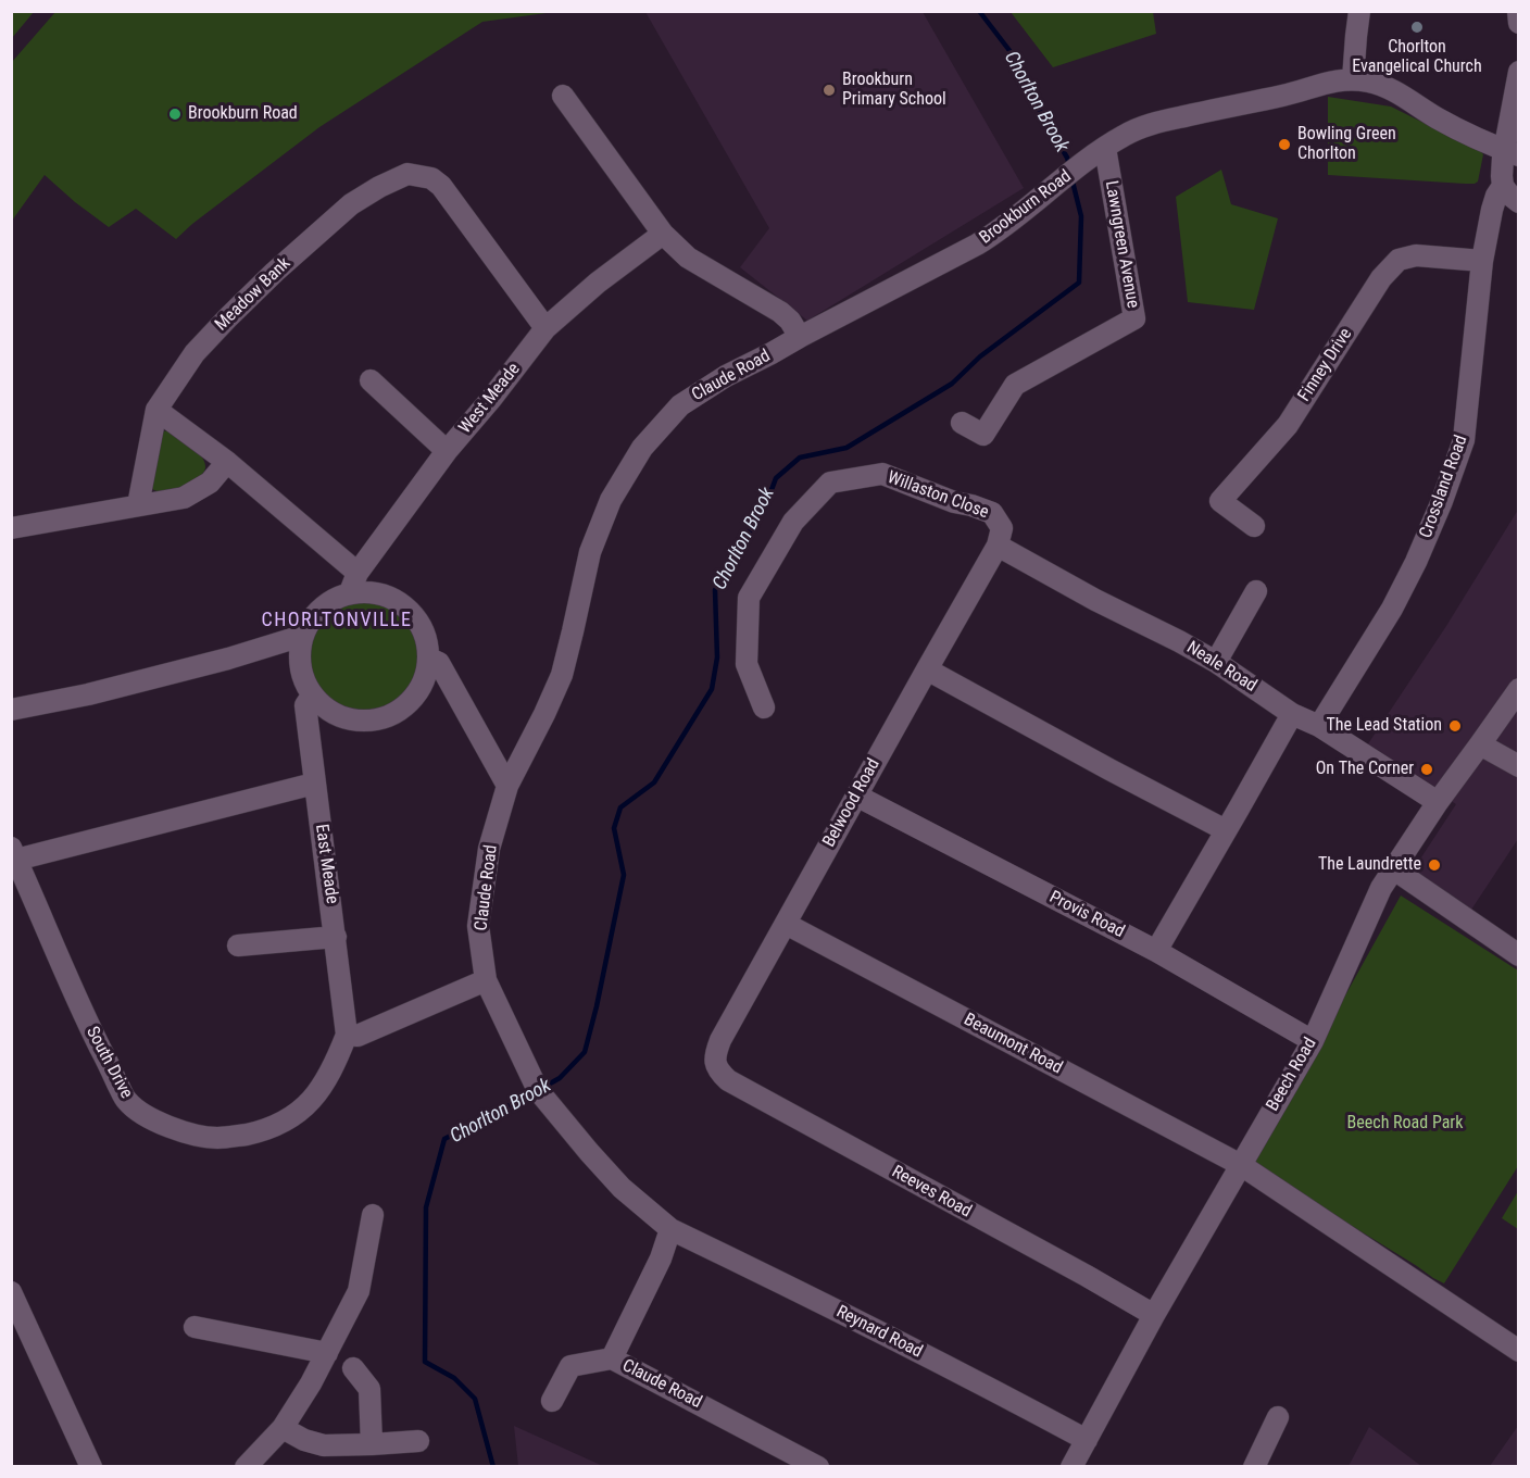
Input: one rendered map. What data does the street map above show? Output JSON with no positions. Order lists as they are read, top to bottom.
{
  "streets": {
    "street": [
      "Brookburn Road",
      "Lawngreen Avenue",
      "Meadow Bank",
      "Finney Drive",
      "Claude Road",
      "West Meade",
      "Crossland Road",
      "Willaston Close",
      "Neale Road",
      "Belwood Road",
      "East Meade",
      "Provis Road",
      "Beaumont Road",
      "South Drive",
      "Beech Road",
      "Reeves Road",
      "Reynard Road"
    ]
  },
  "crossings": [
    ["Brookburn Road", "Lawngreen Avenue"],
    ["Brookburn Road", "Claude Road"],
    ["Brookburn Road", "Crossland Road"],
    ["Meadow Bank", "West Meade"],
    ["Finney Drive", "Crossland Road"],
    ["Claude Road", "Reynard Road"],
    ["West Meade", "East Meade"],
    ["Crossland Road", "Neale Road"],
    ["Willaston Close", "Neale Road"],
    ["Willaston Close", "Belwood Road"],
    ["Neale Road", "Belwood Road"],
    ["Neale Road", "Beech Road"],
    ["Belwood Road", "Provis Road"],
    ["Belwood Road", "Beaumont Road"],
    ["Belwood Road", "Reeves Road"],
    ["East Meade", "South Drive"],
    ["Provis Road", "Beech Road"],
    ["Beaumont Road", "Beech Road"],
    ["Beech Road", "Reeves Road"],
    ["Beech Road", "Reynard Road"]
  ],
  "districts": ["CHORLTONVILLE"],
  "water": ["Chorlton Brook"],
  "parks": ["Beech Road Park"],
  "places": [
    "Chorlton Evangelical Church",
    "Brookburn Primary School",
    "Brookburn Road",
    "Bowling Green Chorlton",
    "The Lead Station",
    "On The Corner",
    "The Laundrette"
  ]
}
